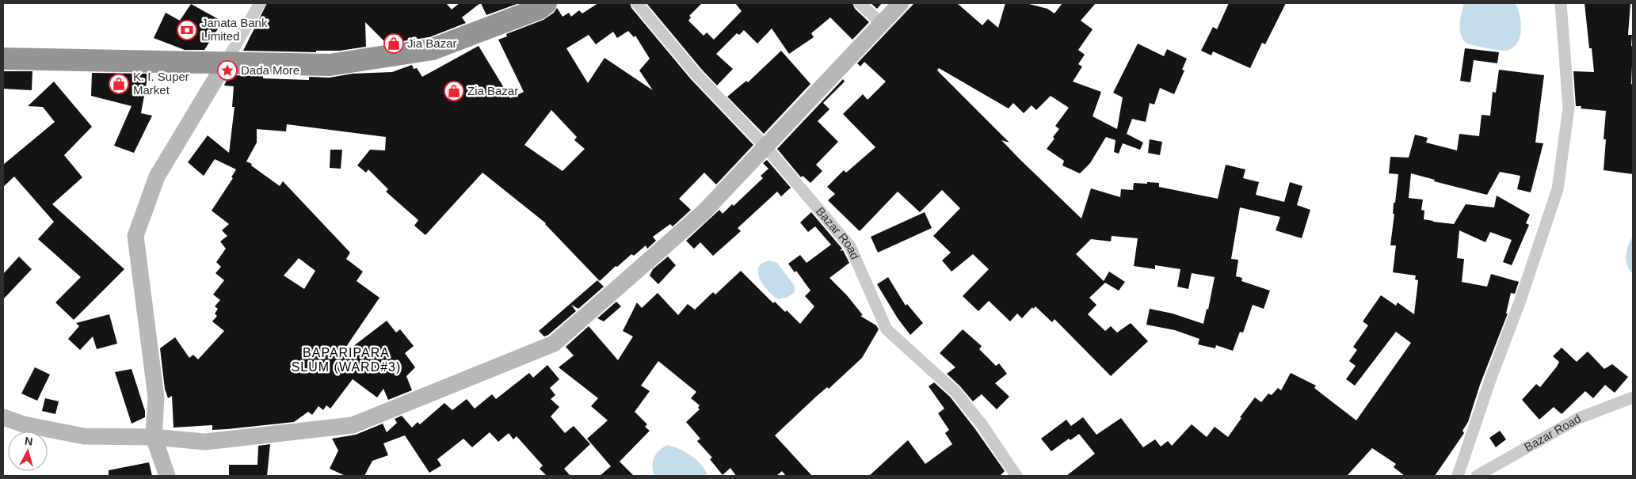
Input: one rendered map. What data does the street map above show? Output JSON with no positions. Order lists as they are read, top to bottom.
{
  "streets": {
    "street": ["Bazar Road"]
  },
  "districts": ["BAPARIPARA SLUM (WARD#3)"],
  "places": {
    "bank": ["Janata Bank Limited"],
    "shop": ["Jia Bazar", "K. I. Super Market", "Zia Bazar"],
    "place": ["Dada More"]
  },
  "north": "top"
}
